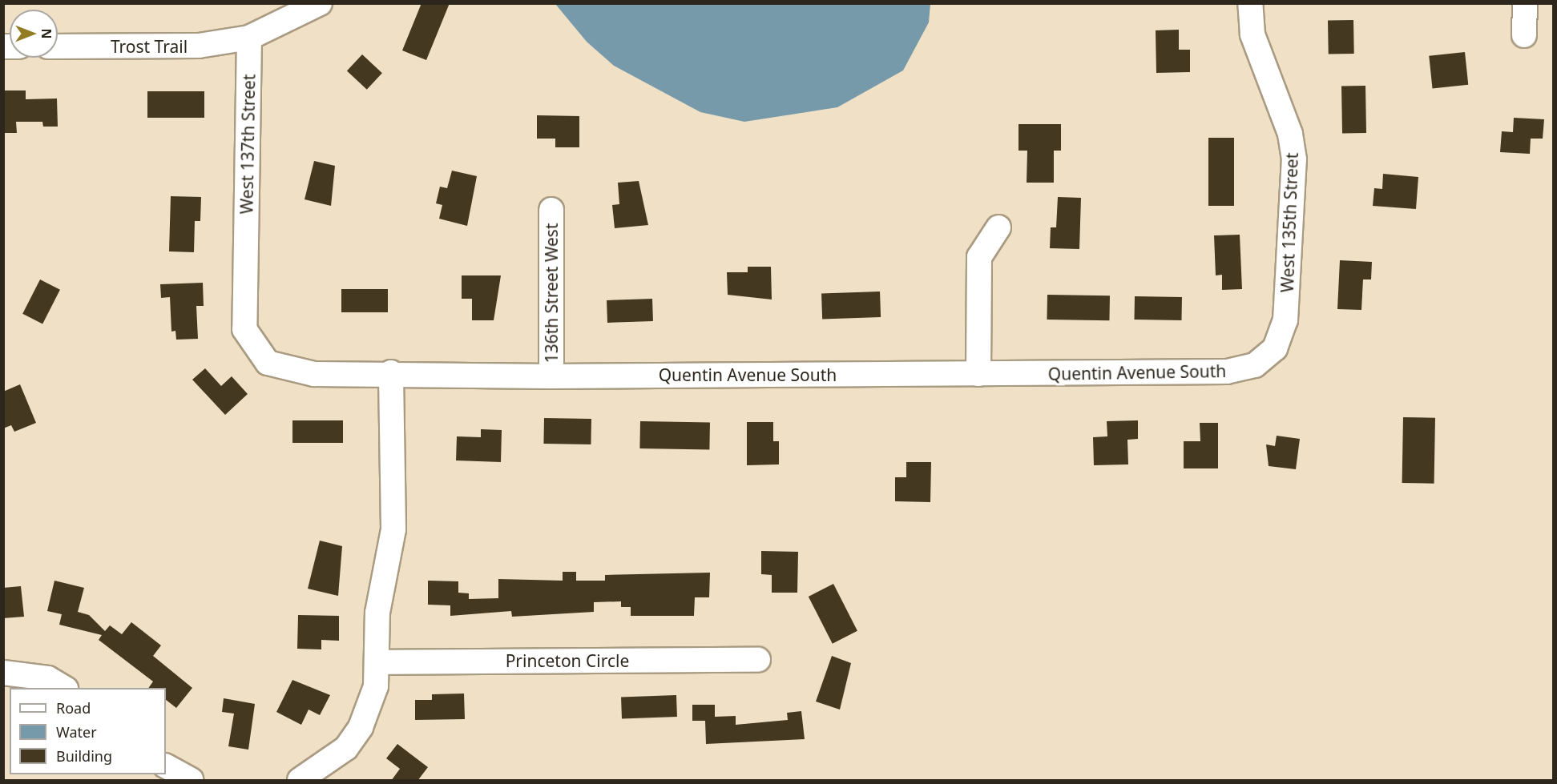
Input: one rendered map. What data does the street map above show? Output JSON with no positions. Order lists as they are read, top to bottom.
{
  "streets": {
    "street": [
      "Trost Trail",
      "West 137th Street",
      "West 135th Street",
      "136th Street West",
      "Quentin Avenue South",
      "Princeton Circle"
    ]
  },
  "crossings": [
    ["Trost Trail", "West 137th Street"],
    ["West 137th Street", "Quentin Avenue South"],
    ["West 135th Street", "Quentin Avenue South"],
    ["136th Street West", "Quentin Avenue South"]
  ],
  "legend": ["Road", "Water", "Building"],
  "north": "right"
}
